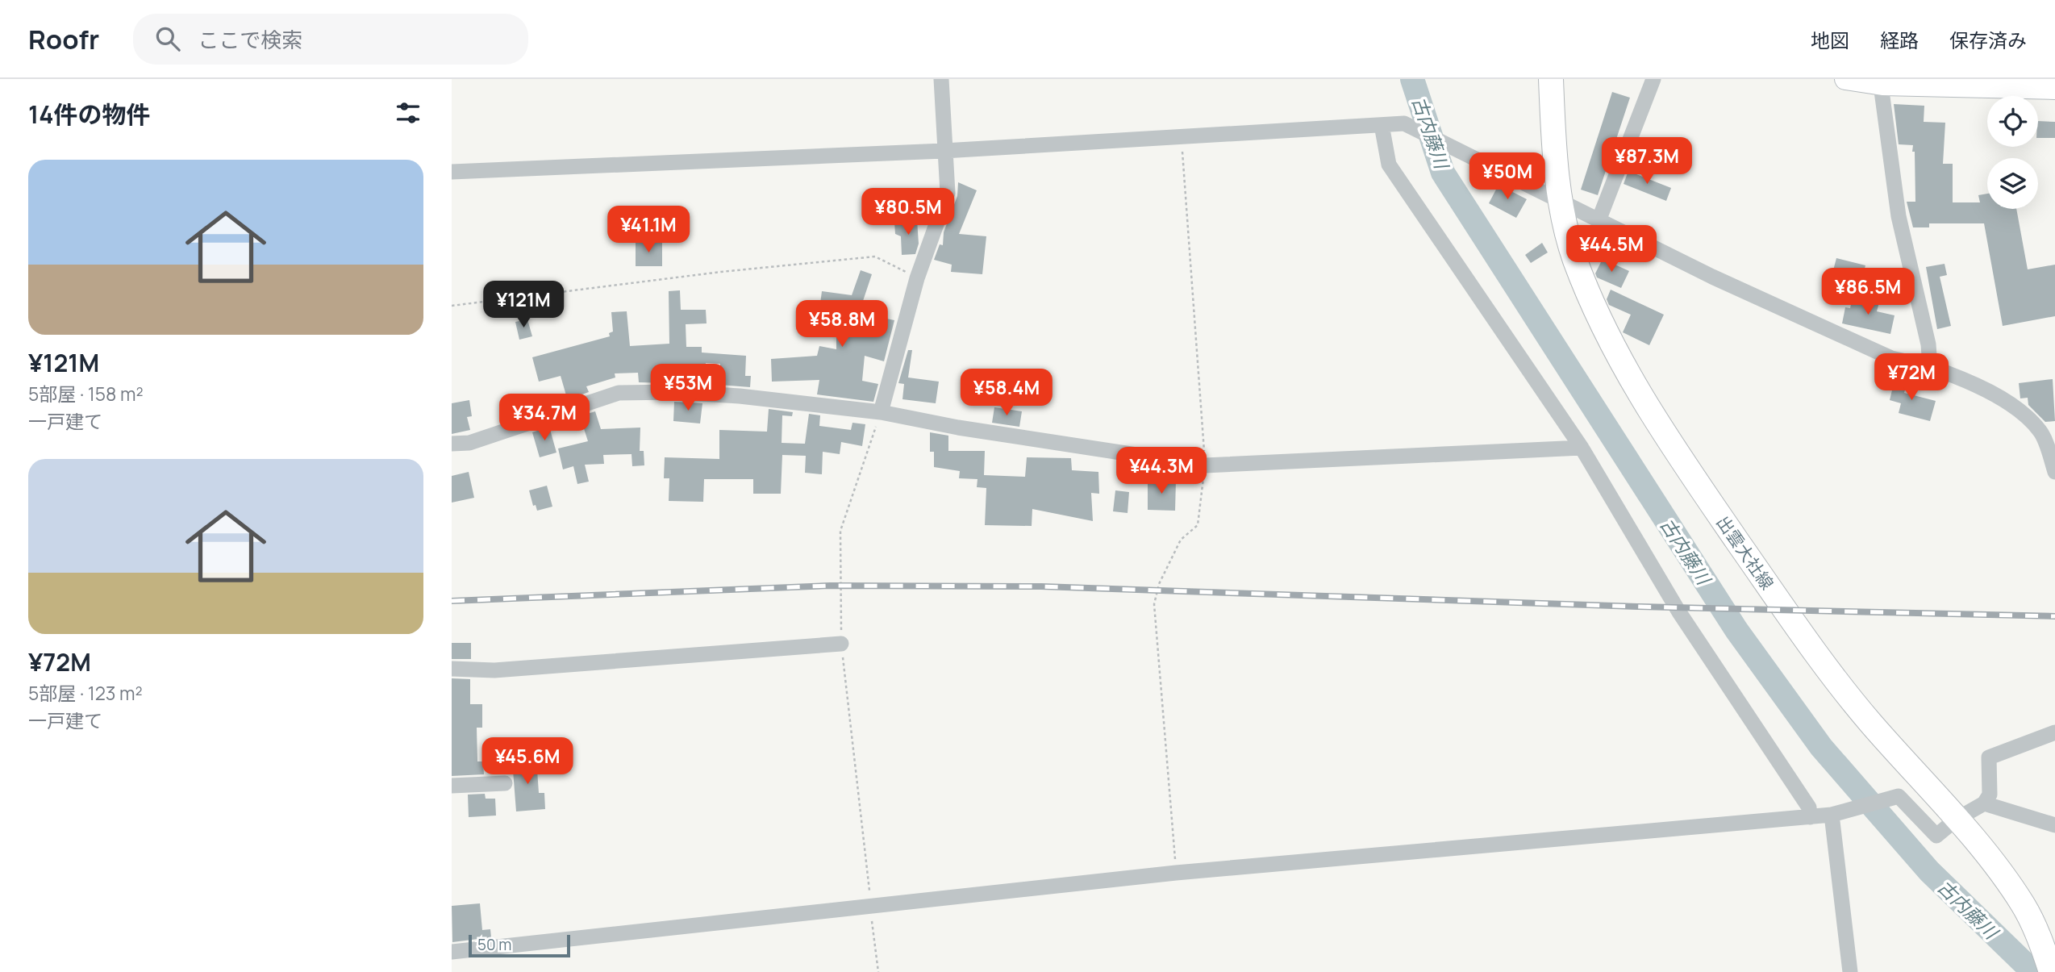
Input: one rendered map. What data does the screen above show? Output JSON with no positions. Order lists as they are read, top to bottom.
{
  "streets": {
    "main road": ["出雲大社線"]
  },
  "water": ["古内藤川"],
  "scale_bar": "50 m",
  "page": {
    "header": "Roofr",
    "search": "ここで検索",
    "nav": ["地図", "経路", "保存済み"],
    "heading": "14件の物件",
    "price": [
      "¥87.3M",
      "¥50M",
      "¥80.5M",
      "¥41.1M",
      "¥44.5M",
      "¥86.5M",
      "¥121M",
      "¥58.8M",
      "¥72M",
      "¥53M",
      "¥58.4M",
      "¥34.7M",
      "¥44.3M",
      "¥45.6M"
    ],
    "list": [
      {
        "name": "¥121M",
        "note": "5部屋 · 158 m² · 一戸建て"
      },
      {
        "name": "¥72M",
        "note": "5部屋 · 123 m² · 一戸建て"
      }
    ],
    "scale": "50 m"
  }
}
